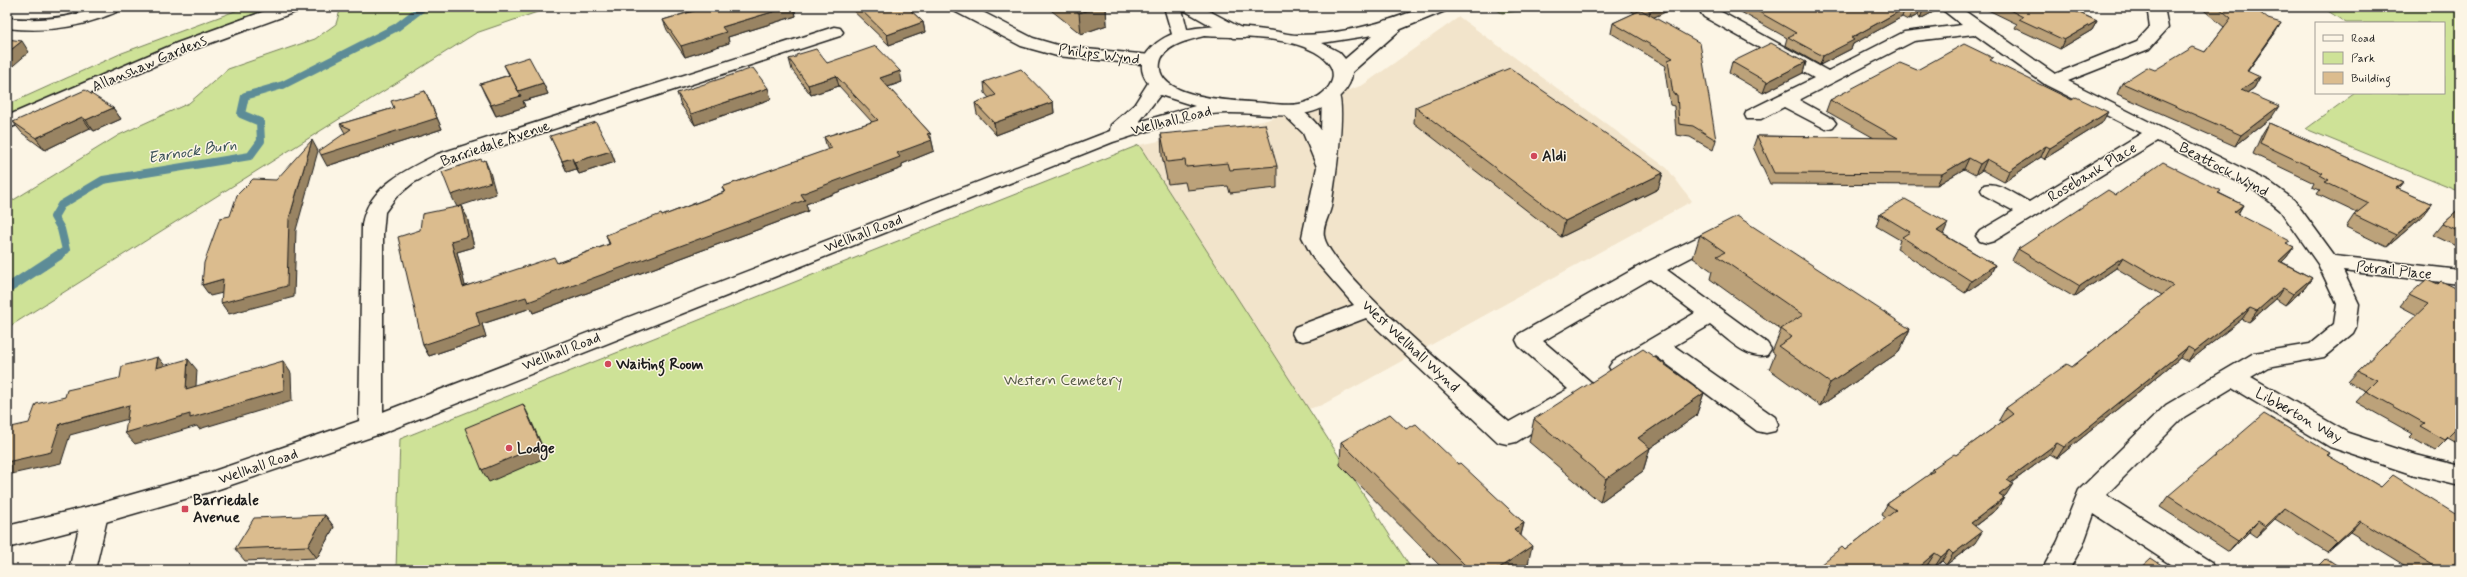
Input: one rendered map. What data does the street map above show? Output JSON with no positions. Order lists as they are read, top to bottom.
{
  "streets": {
    "street": [
      "Philips Wynd",
      "Allanshaw Gardens",
      "Wellhall Road",
      "Barriedale Avenue",
      "Beattock Wynd",
      "Rosebank Place",
      "Potrail Place",
      "West Wellhall Wynd",
      "Libberton Way"
    ]
  },
  "crossings": [
    ["Wellhall Road", "Barriedale Avenue"],
    ["Wellhall Road", "West Wellhall Wynd"],
    ["Beattock Wynd", "Rosebank Place"],
    ["Beattock Wynd", "Potrail Place"],
    ["Beattock Wynd", "Libberton Way"]
  ],
  "water": ["Earnock Burn"],
  "parks": ["Western Cemetery"],
  "places": {
    "other": ["Aldi", "Waiting Room", "Lodge"],
    "transit": ["Barriedale Avenue"]
  },
  "legend": ["Road", "Park", "Building"]
}
